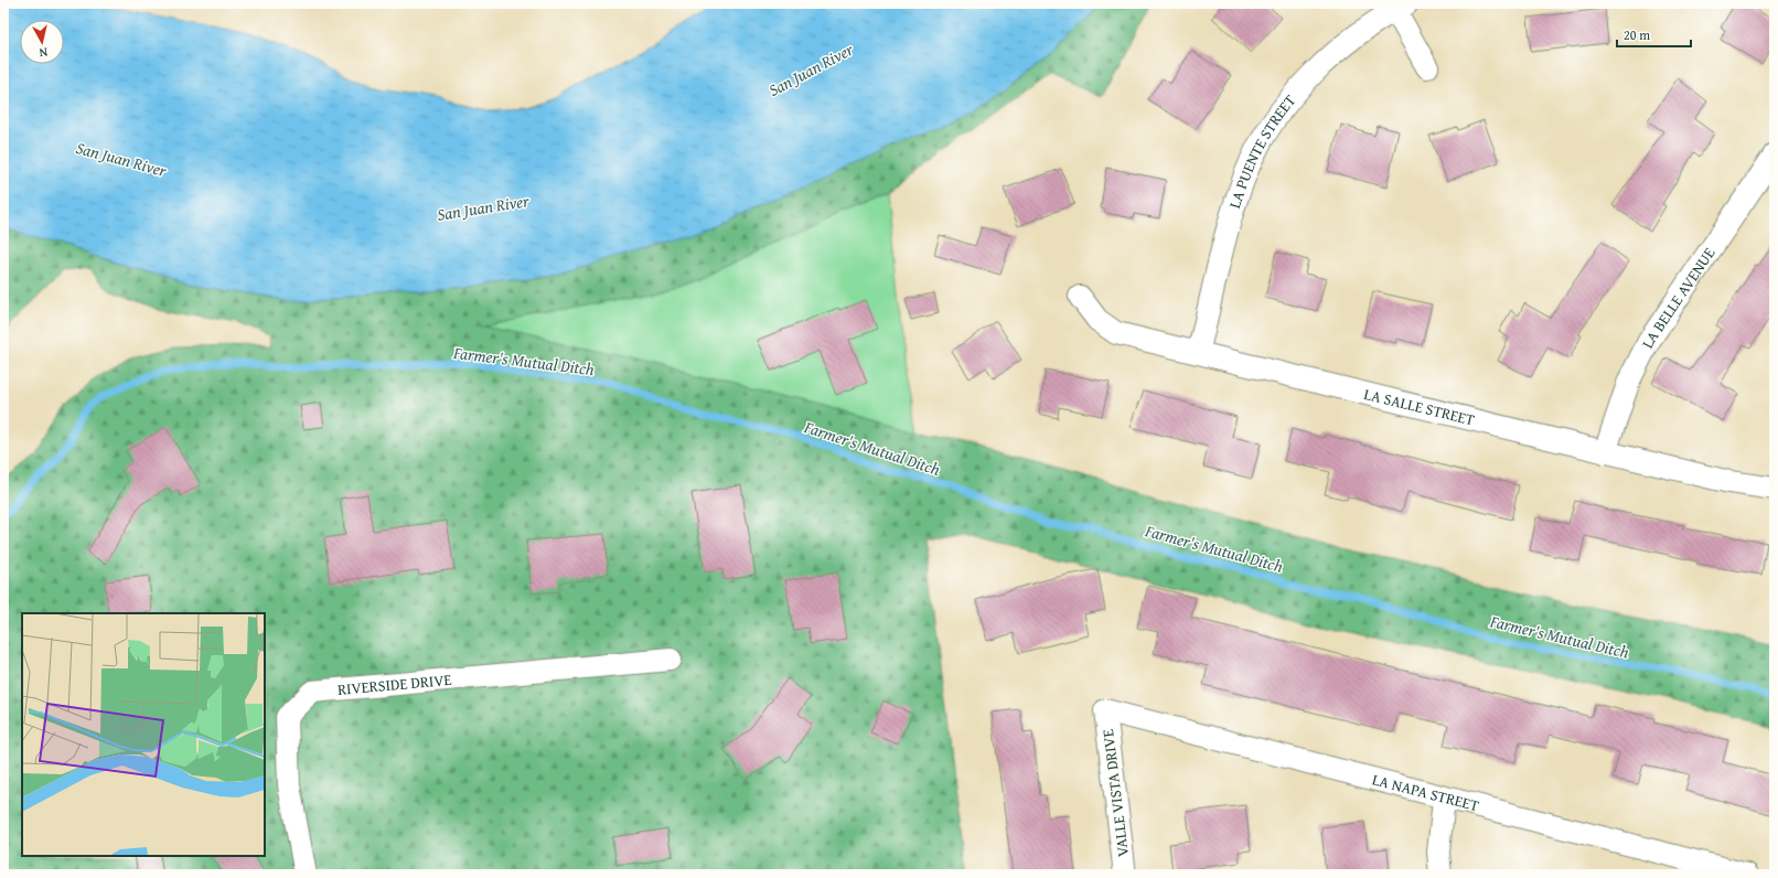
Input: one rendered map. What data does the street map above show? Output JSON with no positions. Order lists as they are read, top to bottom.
{
  "streets": {
    "street": [
      "LA PUENTE STREET",
      "LA BELLE AVENUE",
      "LA SALLE STREET",
      "RIVERSIDE DRIVE",
      "VALLE VISTA DRIVE",
      "LA NAPA STREET"
    ]
  },
  "crossings": [
    ["LA PUENTE STREET", "LA SALLE STREET"],
    ["LA BELLE AVENUE", "LA SALLE STREET"],
    ["VALLE VISTA DRIVE", "LA NAPA STREET"]
  ],
  "water": ["San Juan River", "Farmer's Mutual Ditch"],
  "scale_bar": "20 m",
  "north": "bottom"
}
